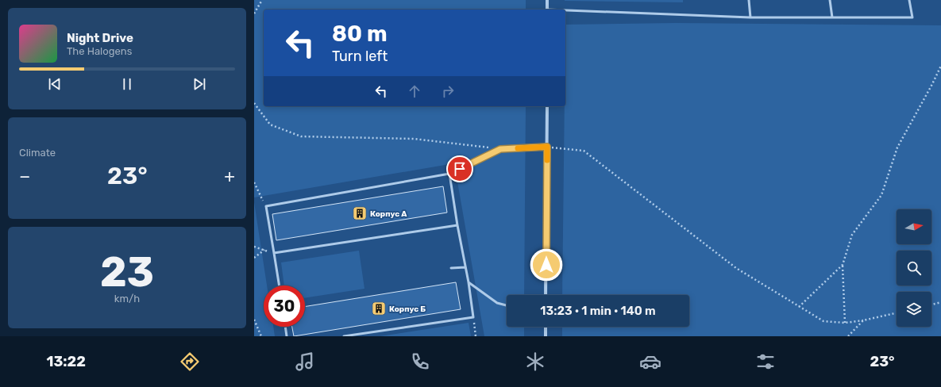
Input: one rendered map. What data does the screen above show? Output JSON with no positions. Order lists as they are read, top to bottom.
{
  "places": {
    "building": ["Корпус А", "Корпус Б"]
  },
  "north": "right",
  "page": {
    "turn": ["80 m", "Turn left"],
    "song": ["Night Drive", "The Halogens"],
    "tile": [
      "Climate",
      ["23", "km/h"]
    ],
    "heat": ["−", "23°", "+"],
    "limit": "30",
    "trip": "13:23 · 1 min · 140 m",
    "tabs": ["13:22", "23°"]
  }
}
